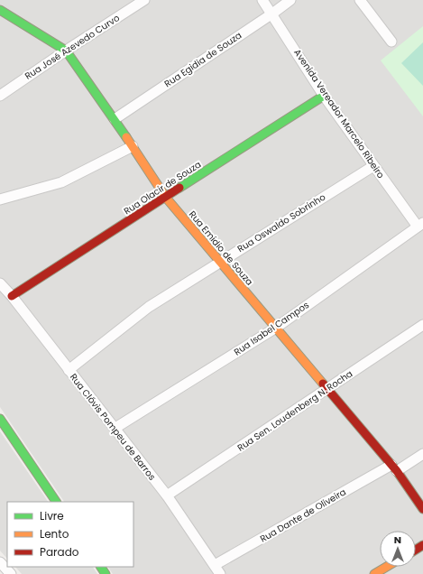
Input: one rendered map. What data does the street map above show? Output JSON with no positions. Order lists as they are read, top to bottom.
{
  "streets": {
    "street": [
      "Rua José Azevedo Curvo",
      "Rua Egidia de Souza",
      "Avenida Vereador Marcelo Ribeiro",
      "Rua Olacir de Souza",
      "Rua Oswaldo Sobrinho",
      "Rua Emidio de Souza",
      "Rua Isabel Campos",
      "Rua Sen. Loudenberg N. Rocha",
      "Rua Clóvis Pompeu de Barros",
      "Rua Dante de Oliveira"
    ]
  },
  "crossings": [
    ["Rua José Azevedo Curvo", "Rua Emidio de Souza"],
    ["Rua Egidia de Souza", "Avenida Vereador Marcelo Ribeiro"],
    ["Rua Egidia de Souza", "Rua Emidio de Souza"],
    ["Avenida Vereador Marcelo Ribeiro", "Rua Olacir de Souza"],
    ["Avenida Vereador Marcelo Ribeiro", "Rua Oswaldo Sobrinho"],
    ["Avenida Vereador Marcelo Ribeiro", "Rua Isabel Campos"],
    ["Rua Olacir de Souza", "Rua Emidio de Souza"],
    ["Rua Olacir de Souza", "Rua Clóvis Pompeu de Barros"],
    ["Rua Oswaldo Sobrinho", "Rua Emidio de Souza"],
    ["Rua Oswaldo Sobrinho", "Rua Clóvis Pompeu de Barros"],
    ["Rua Emidio de Souza", "Rua Isabel Campos"],
    ["Rua Emidio de Souza", "Rua Sen. Loudenberg N. Rocha"],
    ["Rua Emidio de Souza", "Rua Dante de Oliveira"],
    ["Rua Isabel Campos", "Rua Clóvis Pompeu de Barros"],
    ["Rua Sen. Loudenberg N. Rocha", "Rua Clóvis Pompeu de Barros"],
    ["Rua Clóvis Pompeu de Barros", "Rua Dante de Oliveira"]
  ],
  "legend": ["Livre", "Lento", "Parado"],
  "north": "top"
}
